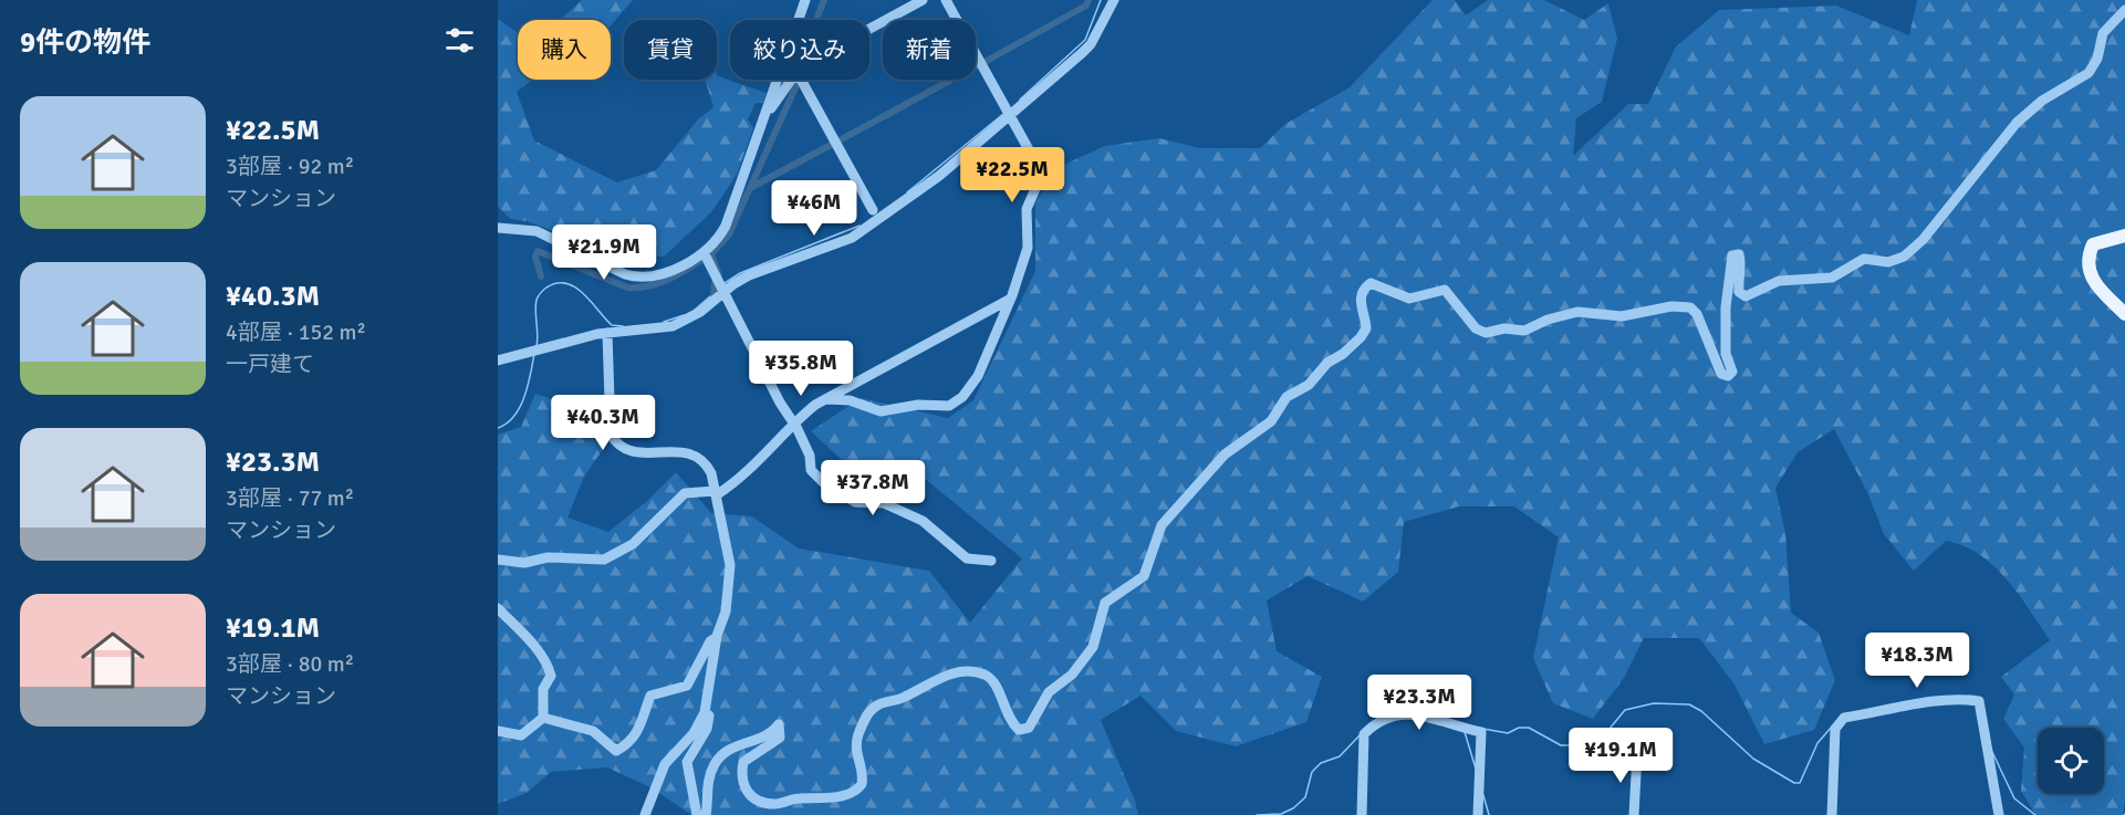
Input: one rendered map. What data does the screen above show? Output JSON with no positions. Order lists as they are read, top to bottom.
{
  "page": {
    "heading": "9件の物件",
    "chip": [
      "購入",
      "賃貸",
      "絞り込み",
      "新着"
    ],
    "list": [
      {
        "name": "¥22.5M",
        "note": "3部屋 · 92 m² · マンション"
      },
      {
        "name": "¥40.3M",
        "note": "4部屋 · 152 m² · 一戸建て"
      },
      {
        "name": "¥23.3M",
        "note": "3部屋 · 77 m² · マンション"
      },
      {
        "name": "¥19.1M",
        "note": "3部屋 · 80 m² · マンション"
      }
    ],
    "price": [
      "¥22.5M",
      "¥46M",
      "¥21.9M",
      "¥35.8M",
      "¥40.3M",
      "¥37.8M",
      "¥18.3M",
      "¥23.3M",
      "¥19.1M"
    ]
  }
}
